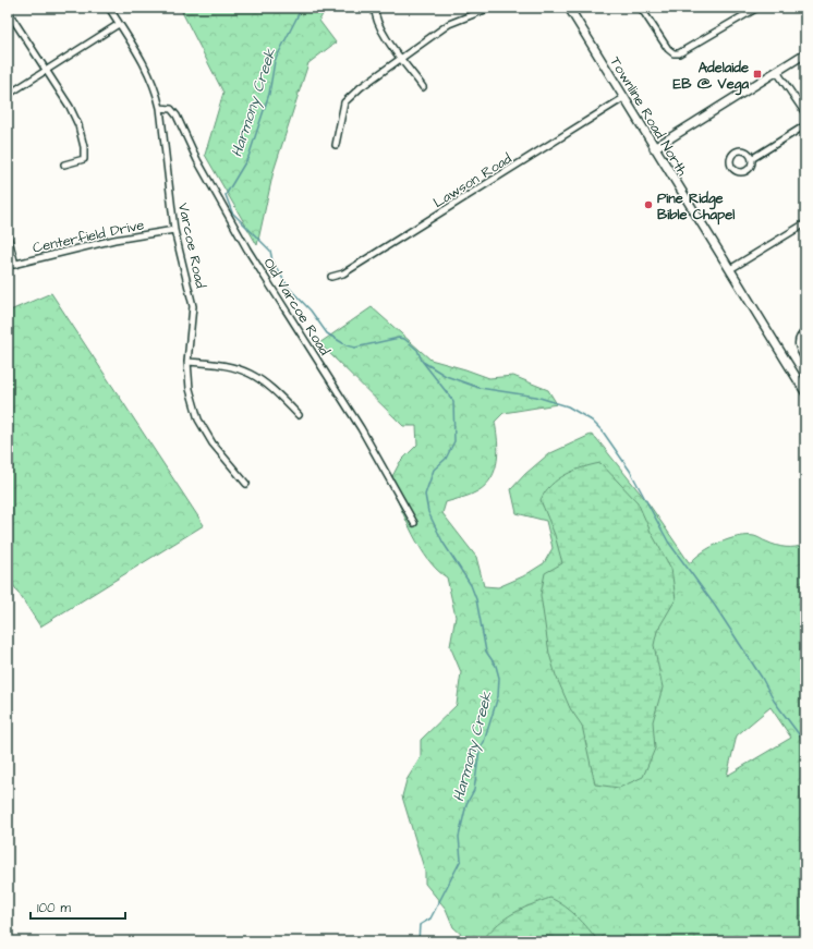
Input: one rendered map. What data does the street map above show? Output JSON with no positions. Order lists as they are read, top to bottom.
{
  "streets": {
    "main road": ["Townline Road North"],
    "street": [
      "Lawson Road",
      "Centerfield Drive",
      "Varcoe Road",
      "Old Varcoe Road"
    ]
  },
  "crossings": [
    ["Townline Road North", "Lawson Road"],
    ["Centerfield Drive", "Varcoe Road"],
    ["Varcoe Road", "Old Varcoe Road"]
  ],
  "water": ["Harmony Creek"],
  "places": {
    "transit": ["Adelaide EB @ Vega"],
    "other": ["Pine Ridge Bible Chapel"]
  },
  "scale_bar": "100 m"
}
